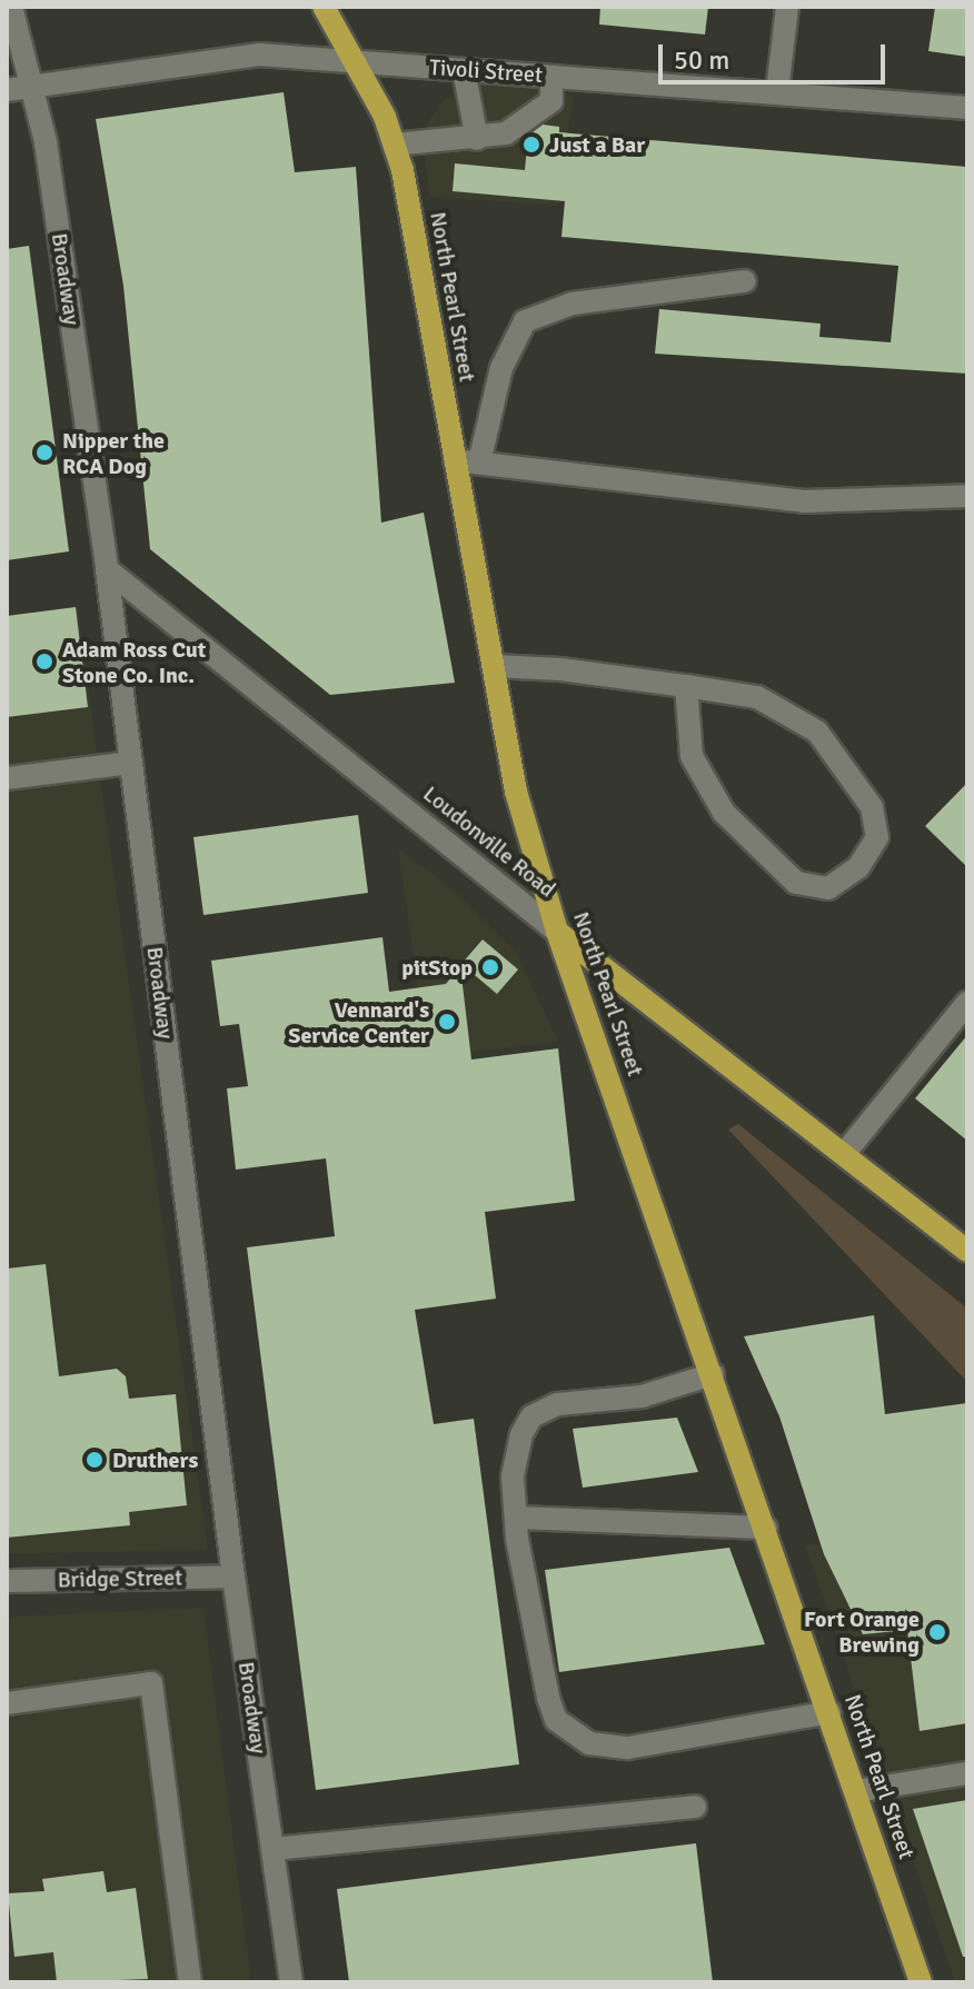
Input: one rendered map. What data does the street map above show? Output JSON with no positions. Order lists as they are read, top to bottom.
{
  "streets": {
    "main road": ["North Pearl Street", "Loudonville Road"],
    "street": ["Tivoli Street", "Broadway", "Bridge Street"]
  },
  "crossings": [
    ["Tivoli Street", "Broadway"],
    ["Tivoli Street", "North Pearl Street"],
    ["Broadway", "Loudonville Road"],
    ["Broadway", "Bridge Street"],
    ["North Pearl Street", "Loudonville Road"]
  ],
  "places": [
    "Just a Bar",
    "Nipper the RCA Dog",
    "Adam Ross Cut Stone Co. Inc.",
    "pitStop",
    "Vennard's Service Center",
    "Druthers",
    "Fort Orange Brewing"
  ],
  "scale_bar": "50 m"
}
